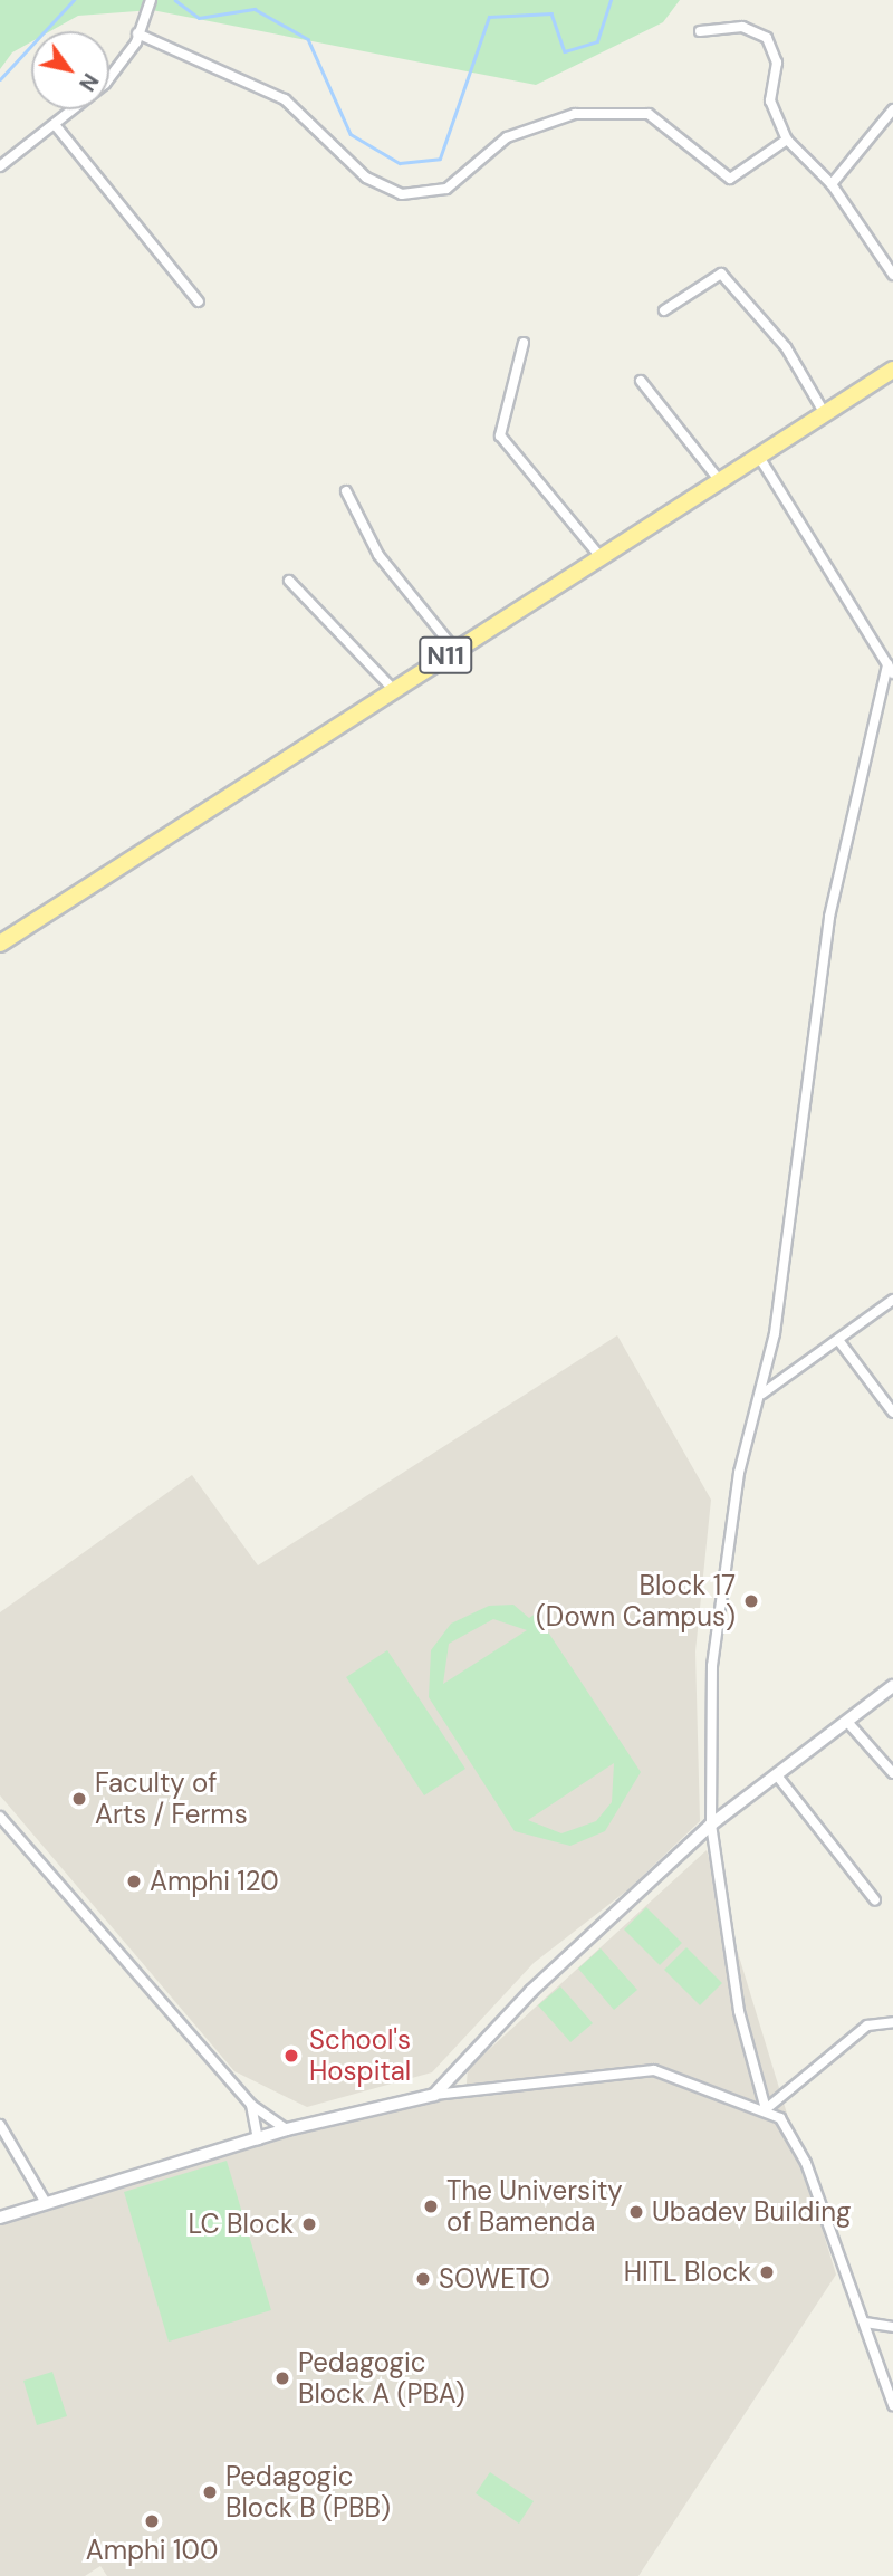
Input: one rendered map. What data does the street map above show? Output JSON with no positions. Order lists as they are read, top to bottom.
{
  "streets": {
    "highway": ["N11"]
  },
  "places": [
    "Block 17 (Down Campus)",
    "Faculty of Arts / Ferms",
    "Amphi 120",
    "School's Hospital",
    "The University of Bamenda",
    "Ubadev Building",
    "LC Block",
    "HITL Block",
    "SOWETO",
    "Pedagogic Block A (PBA)",
    "Pedagogic Block B (PBB)",
    "Amphi 100"
  ],
  "north": "bottom right"
}
